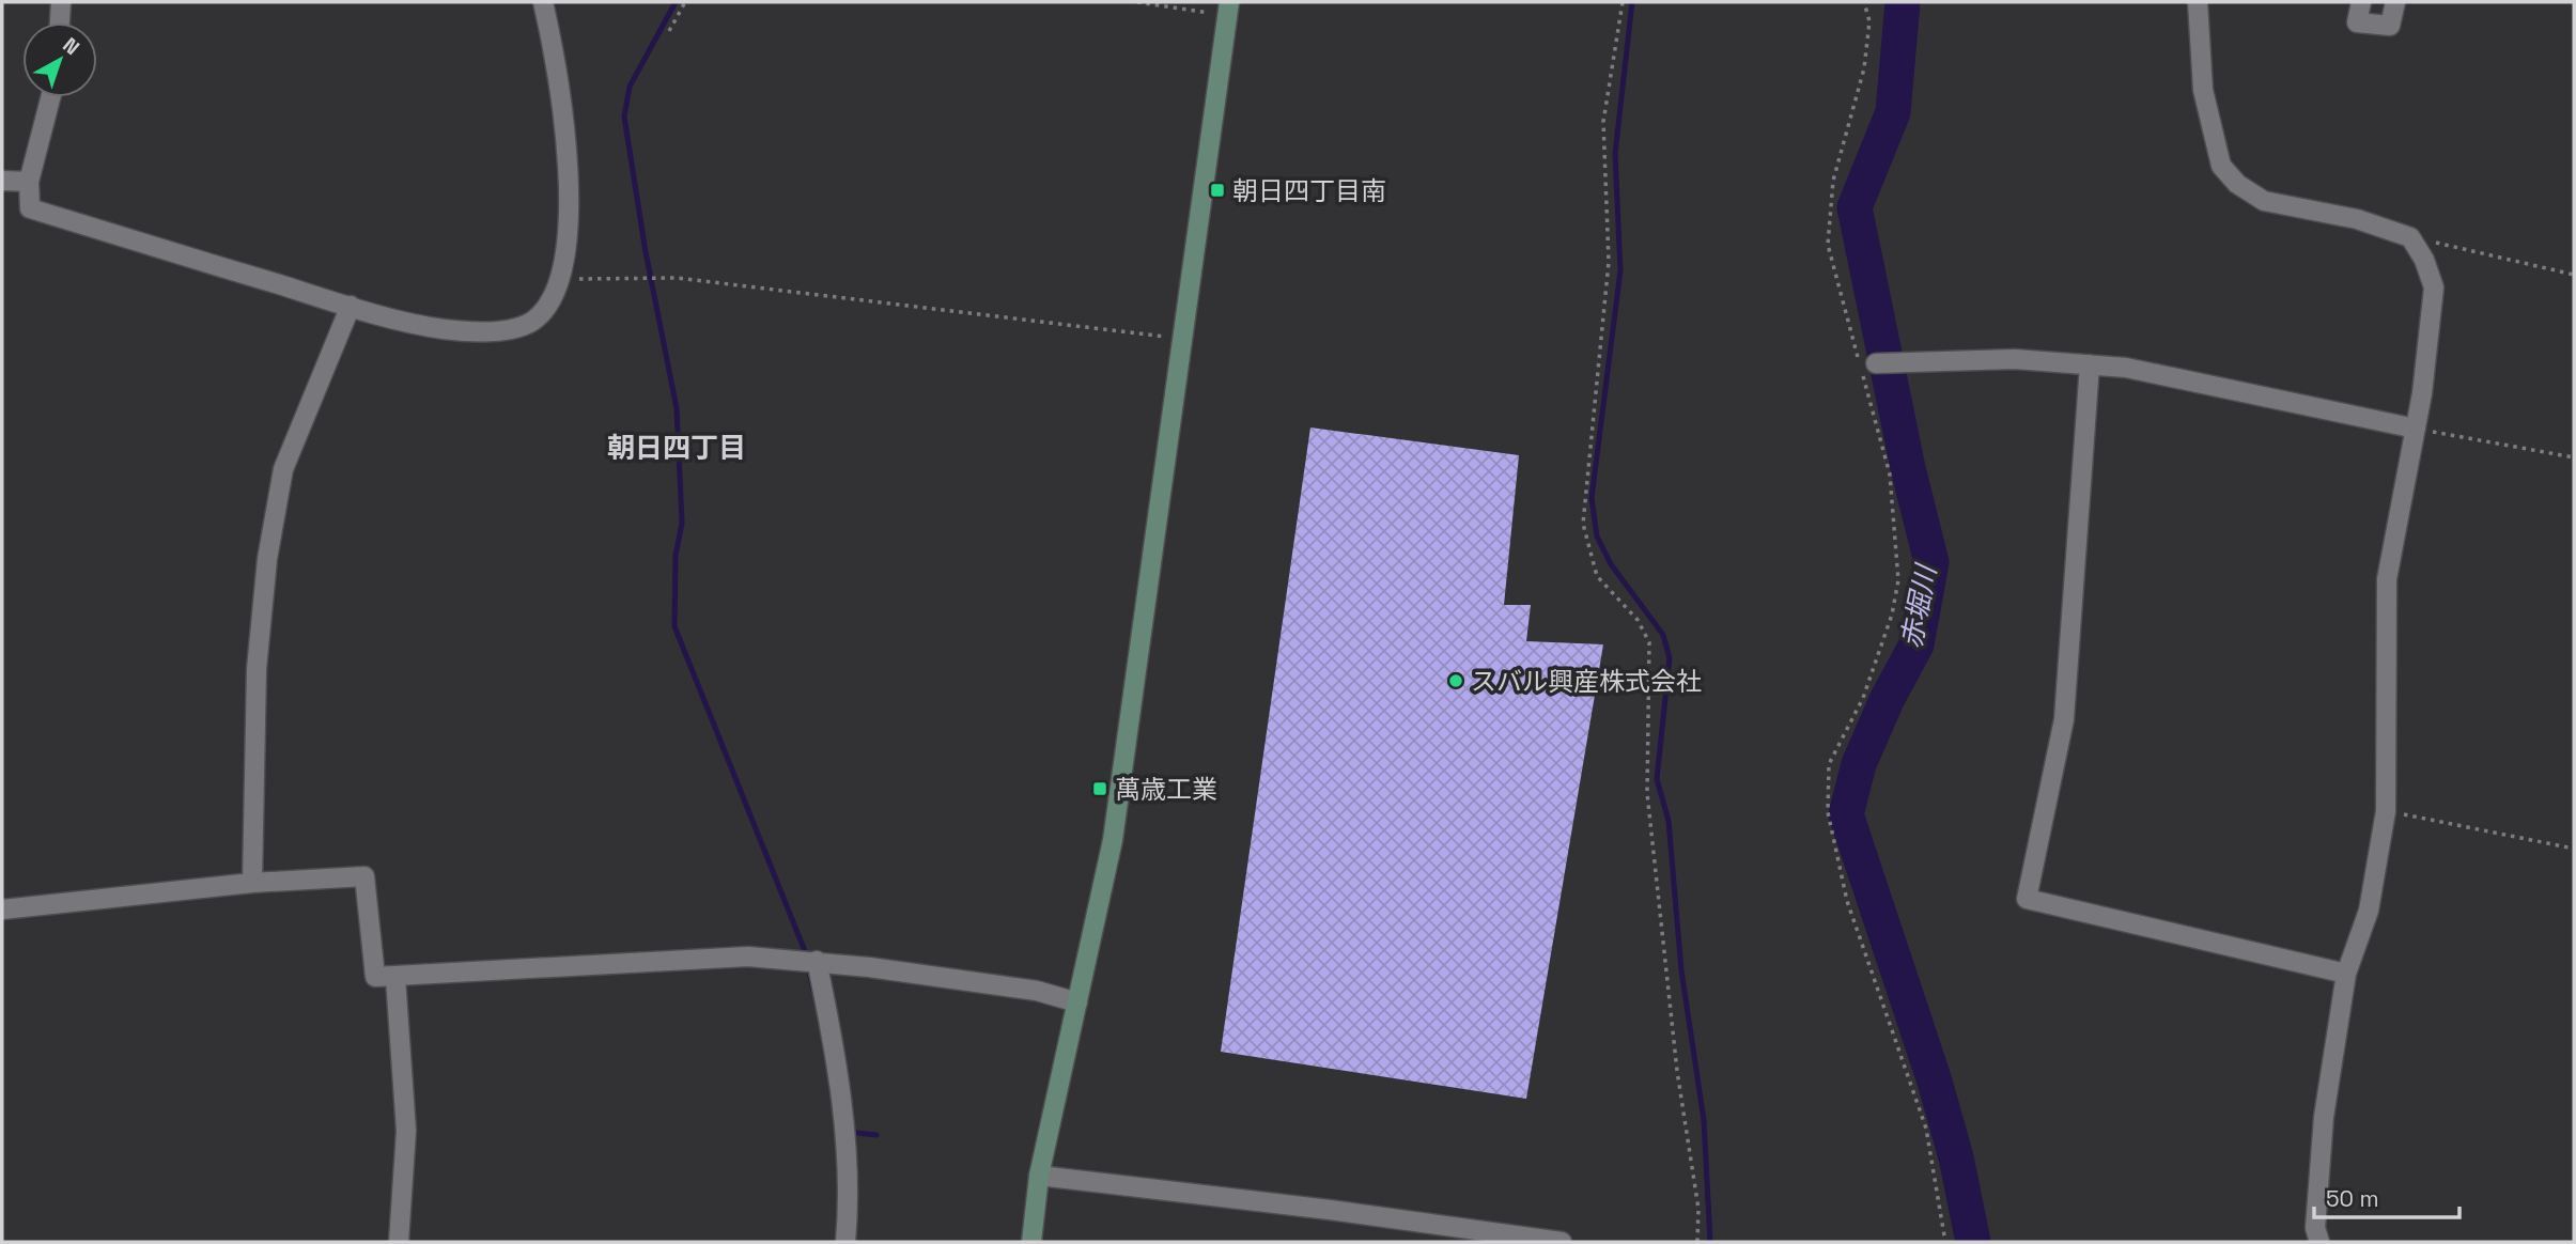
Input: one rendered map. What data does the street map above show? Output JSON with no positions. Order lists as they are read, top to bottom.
{
  "districts": ["朝日四丁目"],
  "water": ["赤堀川"],
  "places": {
    "transit": ["朝日四丁目南", "萬歳工業"],
    "other": ["スバル興産株式会社"]
  },
  "scale_bar": "50 m",
  "north": "top right"
}
